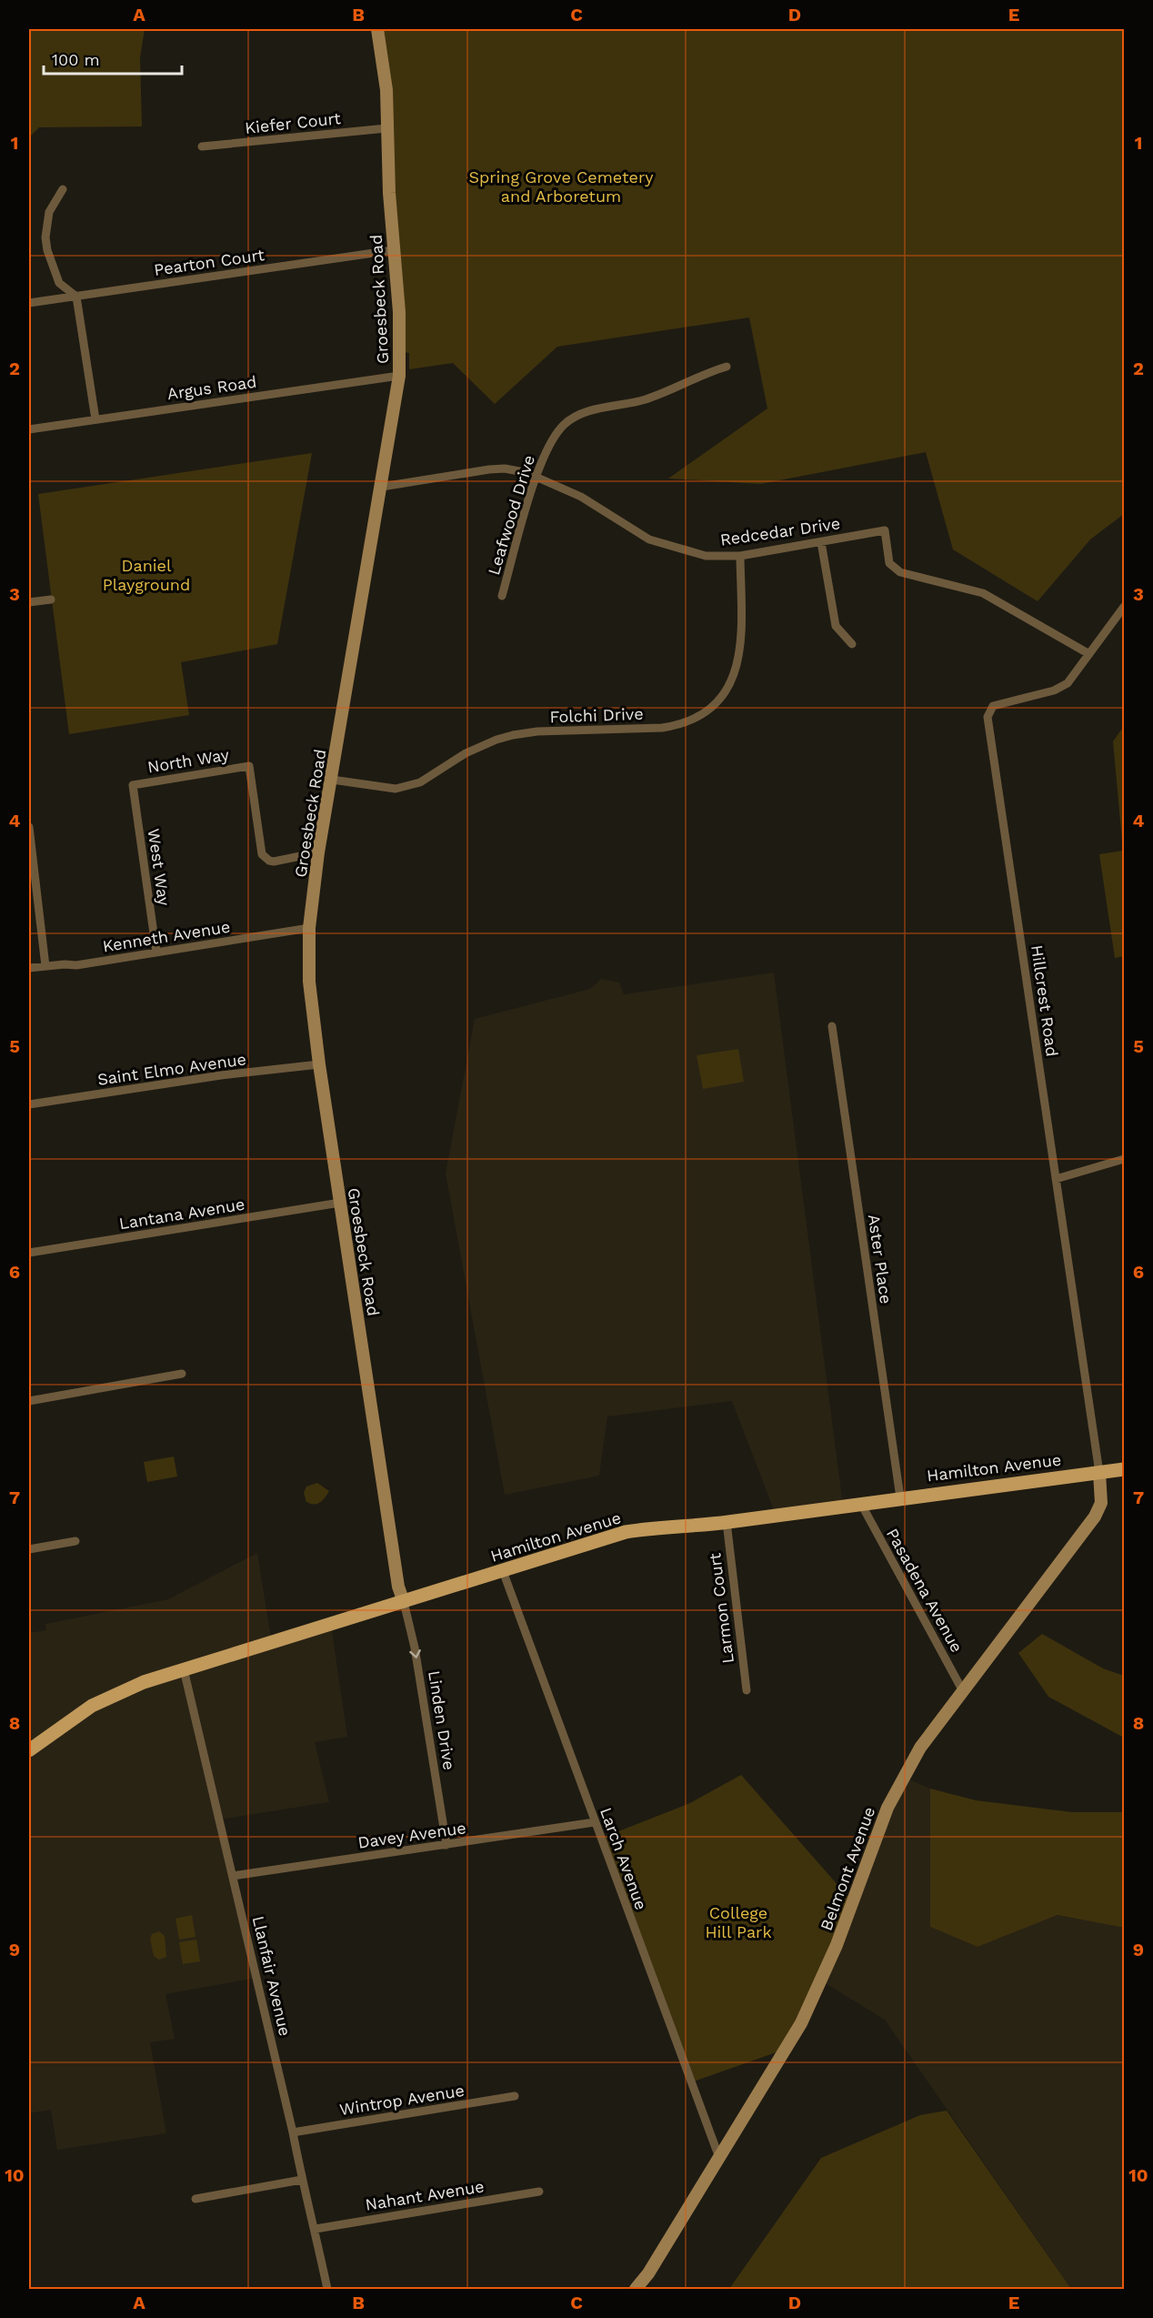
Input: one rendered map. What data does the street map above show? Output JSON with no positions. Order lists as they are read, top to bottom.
{
  "streets": {
    "main road": ["Hamilton Avenue"],
    "street": [
      "Kiefer Court",
      "Pearton Court",
      "Groesbeck Road",
      "Argus Road",
      "Leafwood Drive",
      "Redcedar Drive",
      "Folchi Drive",
      "North Way",
      "West Way",
      "Kenneth Avenue",
      "Hillcrest Road",
      "Saint Elmo Avenue",
      "Lantana Avenue",
      "Aster Place",
      "Pasadena Avenue",
      "Larmon Court",
      "Linden Drive",
      "Davey Avenue",
      "Larch Avenue",
      "Belmont Avenue",
      "Llanfair Avenue",
      "Wintrop Avenue",
      "Nahant Avenue"
    ]
  },
  "crossings": [
    ["Kiefer Court", "Groesbeck Road"],
    ["Pearton Court", "Groesbeck Road"],
    ["Groesbeck Road", "Argus Road"],
    ["Groesbeck Road", "Redcedar Drive"],
    ["Groesbeck Road", "Folchi Drive"],
    ["Groesbeck Road", "North Way"],
    ["Groesbeck Road", "Kenneth Avenue"],
    ["Groesbeck Road", "Saint Elmo Avenue"],
    ["Groesbeck Road", "Lantana Avenue"],
    ["Groesbeck Road", "Hamilton Avenue"],
    ["Groesbeck Road", "Linden Drive"],
    ["Leafwood Drive", "Redcedar Drive"],
    ["Redcedar Drive", "Folchi Drive"],
    ["Redcedar Drive", "Hillcrest Road"],
    ["North Way", "West Way"],
    ["West Way", "Kenneth Avenue"],
    ["Hillcrest Road", "Hamilton Avenue"],
    ["Hillcrest Road", "Belmont Avenue"],
    ["Aster Place", "Hamilton Avenue"],
    ["Hamilton Avenue", "Pasadena Avenue"],
    ["Hamilton Avenue", "Larmon Court"],
    ["Hamilton Avenue", "Linden Drive"],
    ["Hamilton Avenue", "Larch Avenue"],
    ["Hamilton Avenue", "Belmont Avenue"],
    ["Hamilton Avenue", "Llanfair Avenue"],
    ["Pasadena Avenue", "Belmont Avenue"],
    ["Linden Drive", "Davey Avenue"],
    ["Davey Avenue", "Larch Avenue"],
    ["Davey Avenue", "Llanfair Avenue"],
    ["Larch Avenue", "Belmont Avenue"],
    ["Llanfair Avenue", "Wintrop Avenue"],
    ["Llanfair Avenue", "Nahant Avenue"]
  ],
  "one_way": ["Linden Drive"],
  "parks": ["Spring Grove Cemetery and Arboretum", "Daniel Playground", "College Hill Park"],
  "scale_bar": "100 m",
  "grid": {
    "columns": [
      "A",
      "B",
      "C",
      "D",
      "E"
    ],
    "rows": [
      "1",
      "2",
      "3",
      "4",
      "5",
      "6",
      "7",
      "8",
      "9",
      "10"
    ]
  }
}
